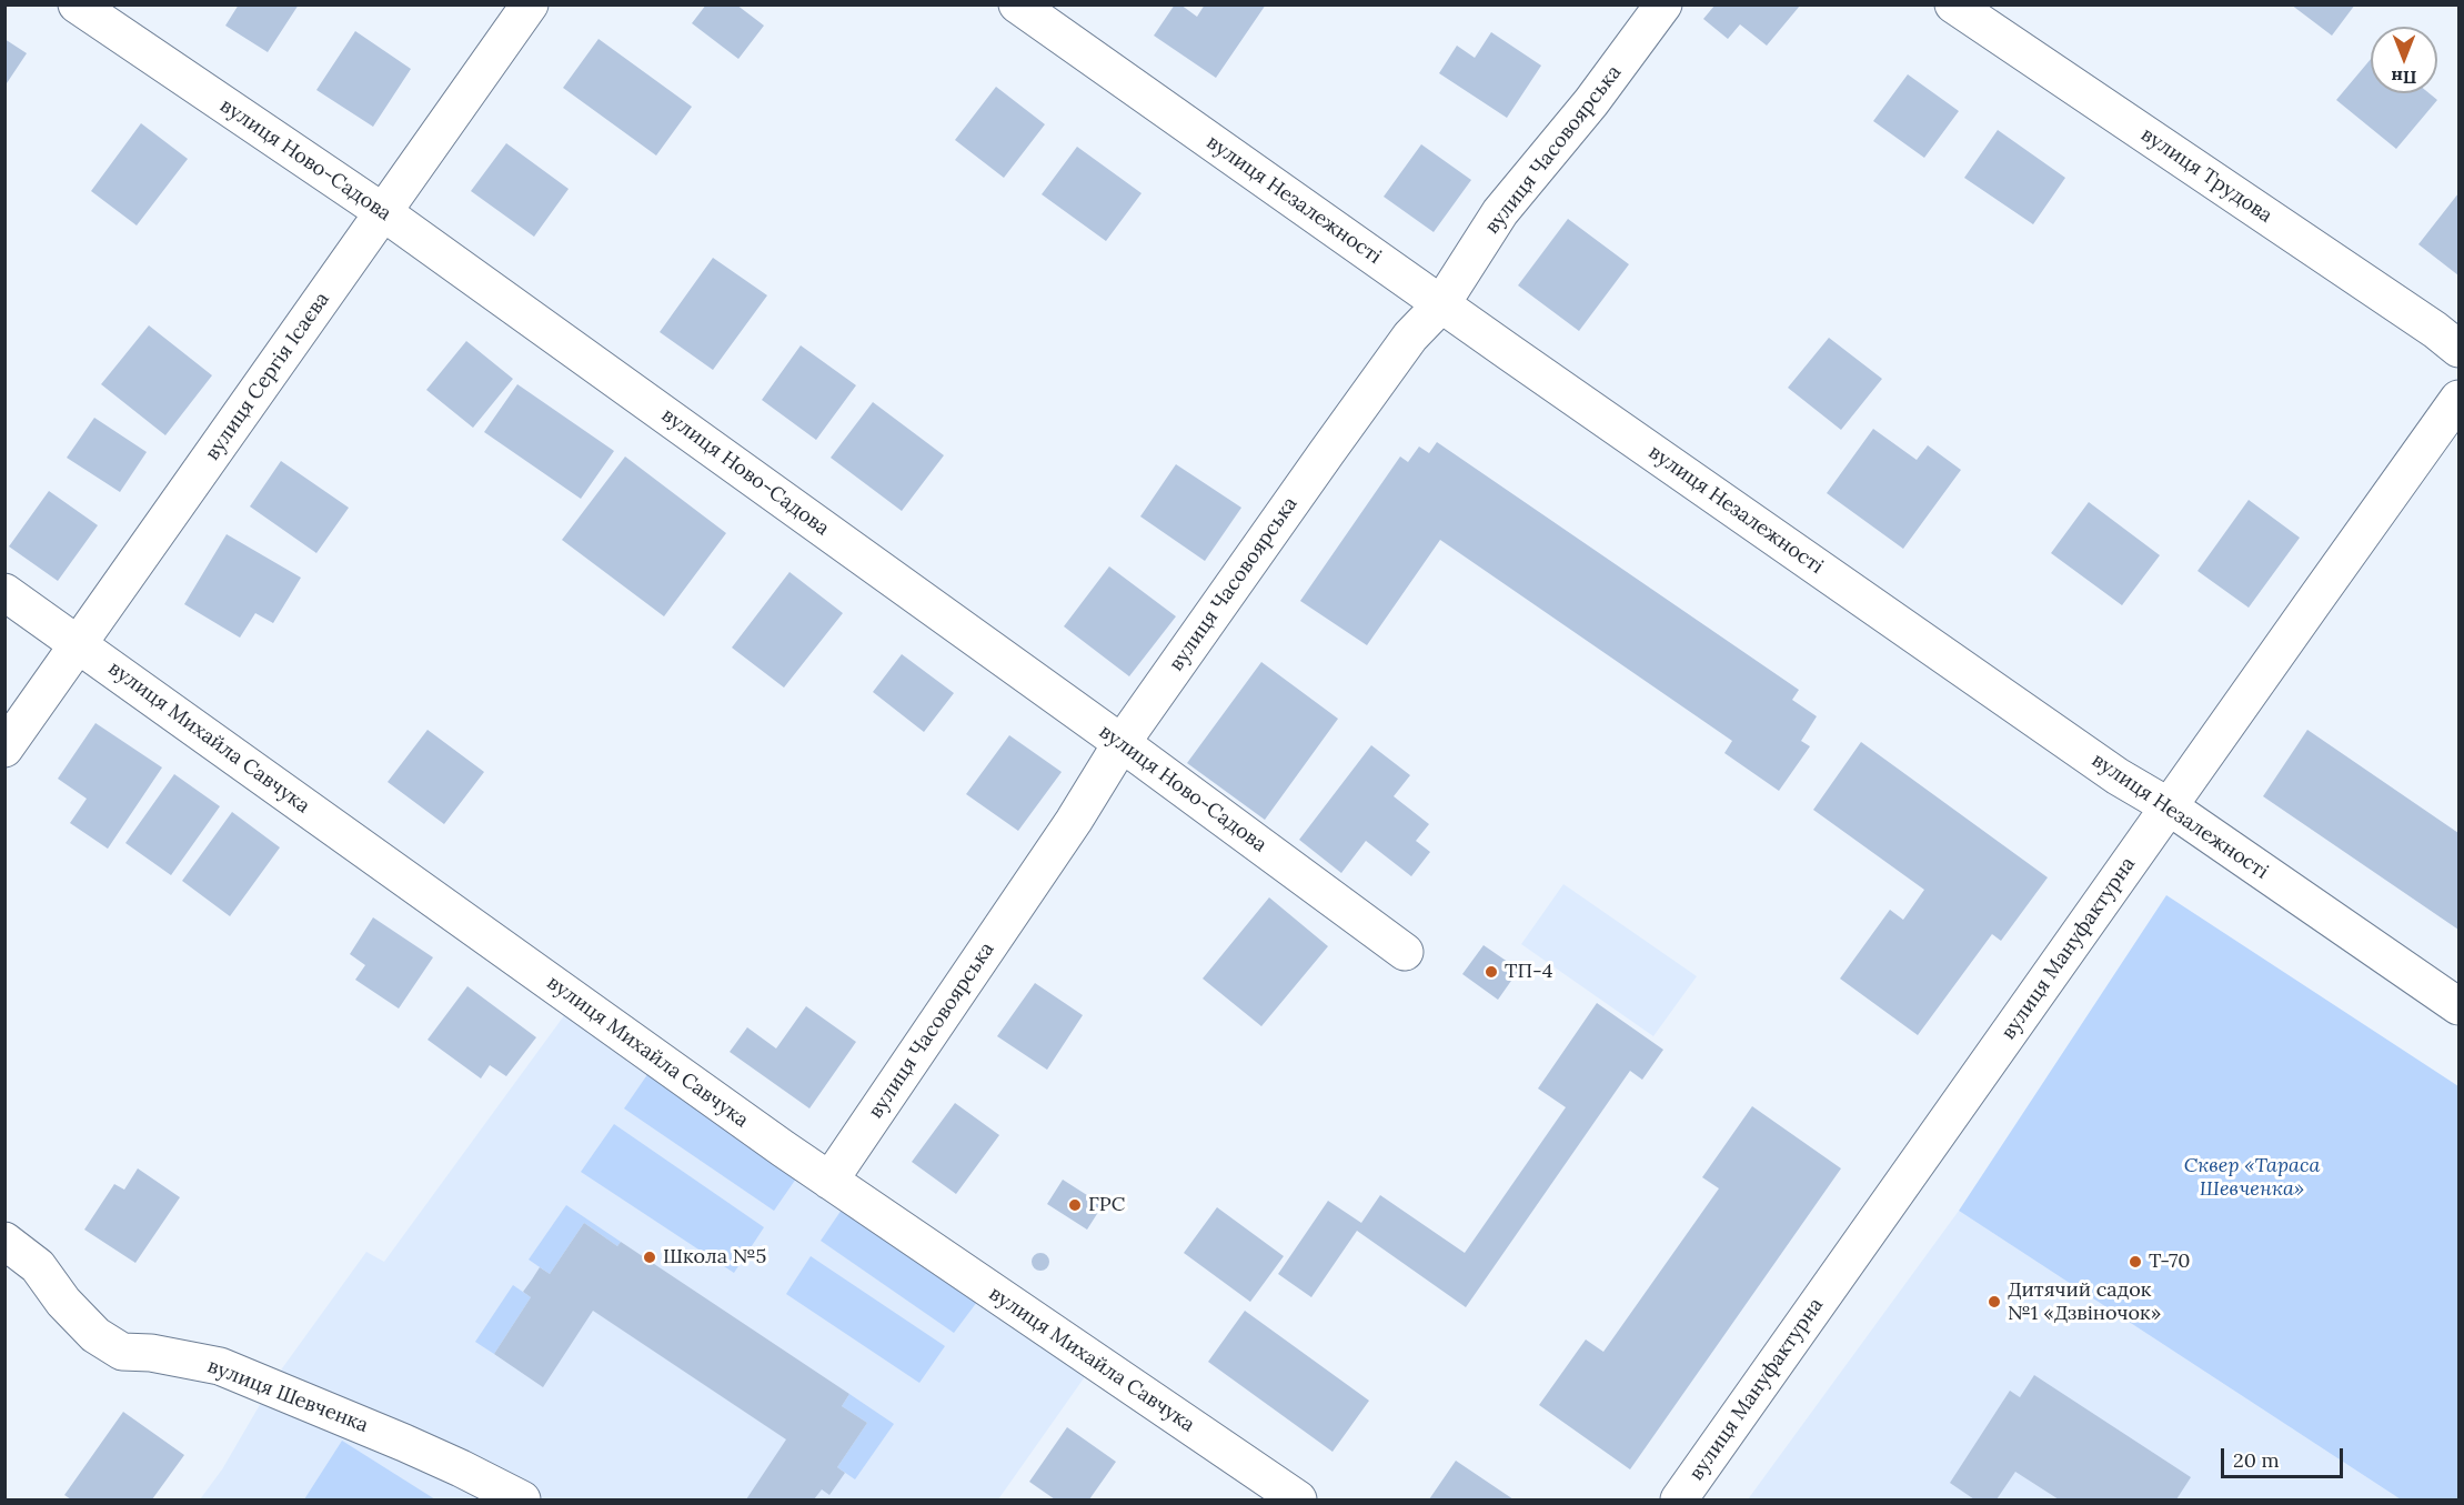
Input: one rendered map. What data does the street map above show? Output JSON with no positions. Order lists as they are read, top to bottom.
{
  "streets": {
    "street": [
      "вулиця Часовоярська",
      "вулиця Ново-Садова",
      "вулиця Трудова",
      "вулиця Незалежності",
      "вулиця Сергія Ісаєва",
      "вулиця Михайла Савчука",
      "вулиця Мануфактурна",
      "вулиця Шевченка"
    ]
  },
  "crossings": [
    ["вулиця Часовоярська", "вулиця Ново-Садова"],
    ["вулиця Часовоярська", "вулиця Незалежності"],
    ["вулиця Часовоярська", "вулиця Михайла Савчука"],
    ["вулиця Ново-Садова", "вулиця Сергія Ісаєва"],
    ["вулиця Незалежності", "вулиця Мануфактурна"],
    ["вулиця Сергія Ісаєва", "вулиця Михайла Савчука"]
  ],
  "parks": ["Сквер «Тараса Шевченка»"],
  "places": [
    "ТП-4",
    "ГРС",
    "Школа №5",
    "Т-70",
    "Дитячий садок №1 «Дзвіночок»"
  ],
  "scale_bar": "20 m",
  "north": "bottom"
}
